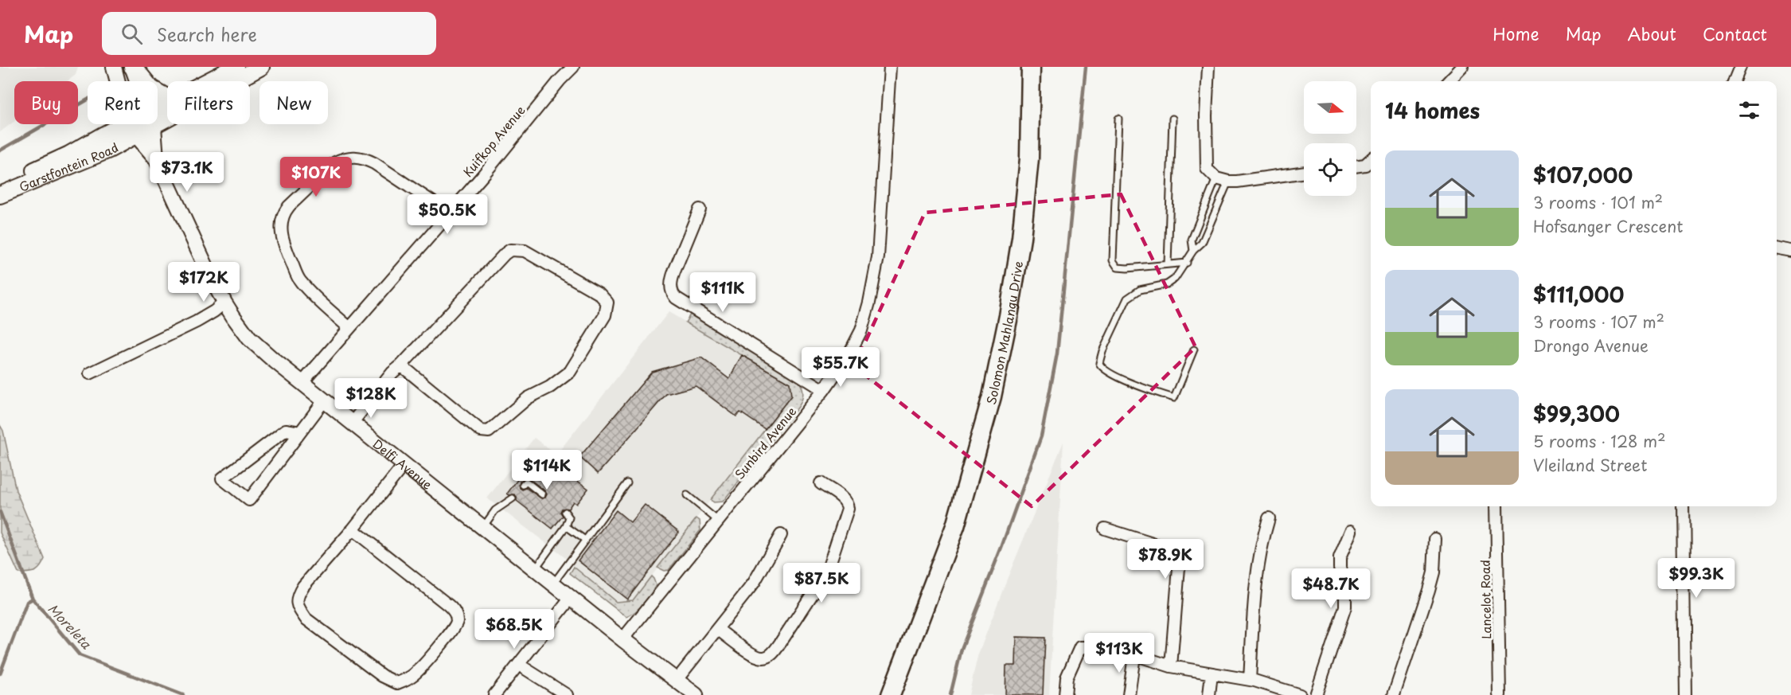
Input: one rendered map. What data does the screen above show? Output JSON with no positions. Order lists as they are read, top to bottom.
{
  "streets": {
    "main road": ["Garstfontein Road", "Solomon Mahlangu Drive"],
    "street": [
      "Kuifkop Avenue",
      "Sunbird Avenue",
      "Delfi Avenue",
      "Lancelot Road"
    ]
  },
  "crossings": [
    ["Kuifkop Avenue", "Delfi Avenue"],
    ["Garstfontein Road", "Delfi Avenue"],
    ["Sunbird Avenue", "Delfi Avenue"]
  ],
  "water": ["Moreleta"],
  "north": "right",
  "page": {
    "header": "Map",
    "search": "Search here",
    "nav": [
      "Home",
      "Map",
      "About",
      "Contact"
    ],
    "chip": [
      "Buy",
      "Rent",
      "Filters",
      "New"
    ],
    "heading": "14 homes",
    "list": [
      {
        "name": "$107,000",
        "note": "3 rooms · 101 m² · Hofsanger Crescent"
      },
      {
        "name": "$111,000",
        "note": "3 rooms · 107 m² · Drongo Avenue"
      },
      {
        "name": "$99,300",
        "note": "5 rooms · 128 m² · Vleiland Street"
      }
    ],
    "price": [
      "$73.1K",
      "$107K",
      "$50.5K",
      "$172K",
      "$111K",
      "$55.7K",
      "$128K",
      "$114K",
      "$78.9K",
      "$99.3K",
      "$87.5K",
      "$48.7K",
      "$68.5K",
      "$113K"
    ]
  }
}
